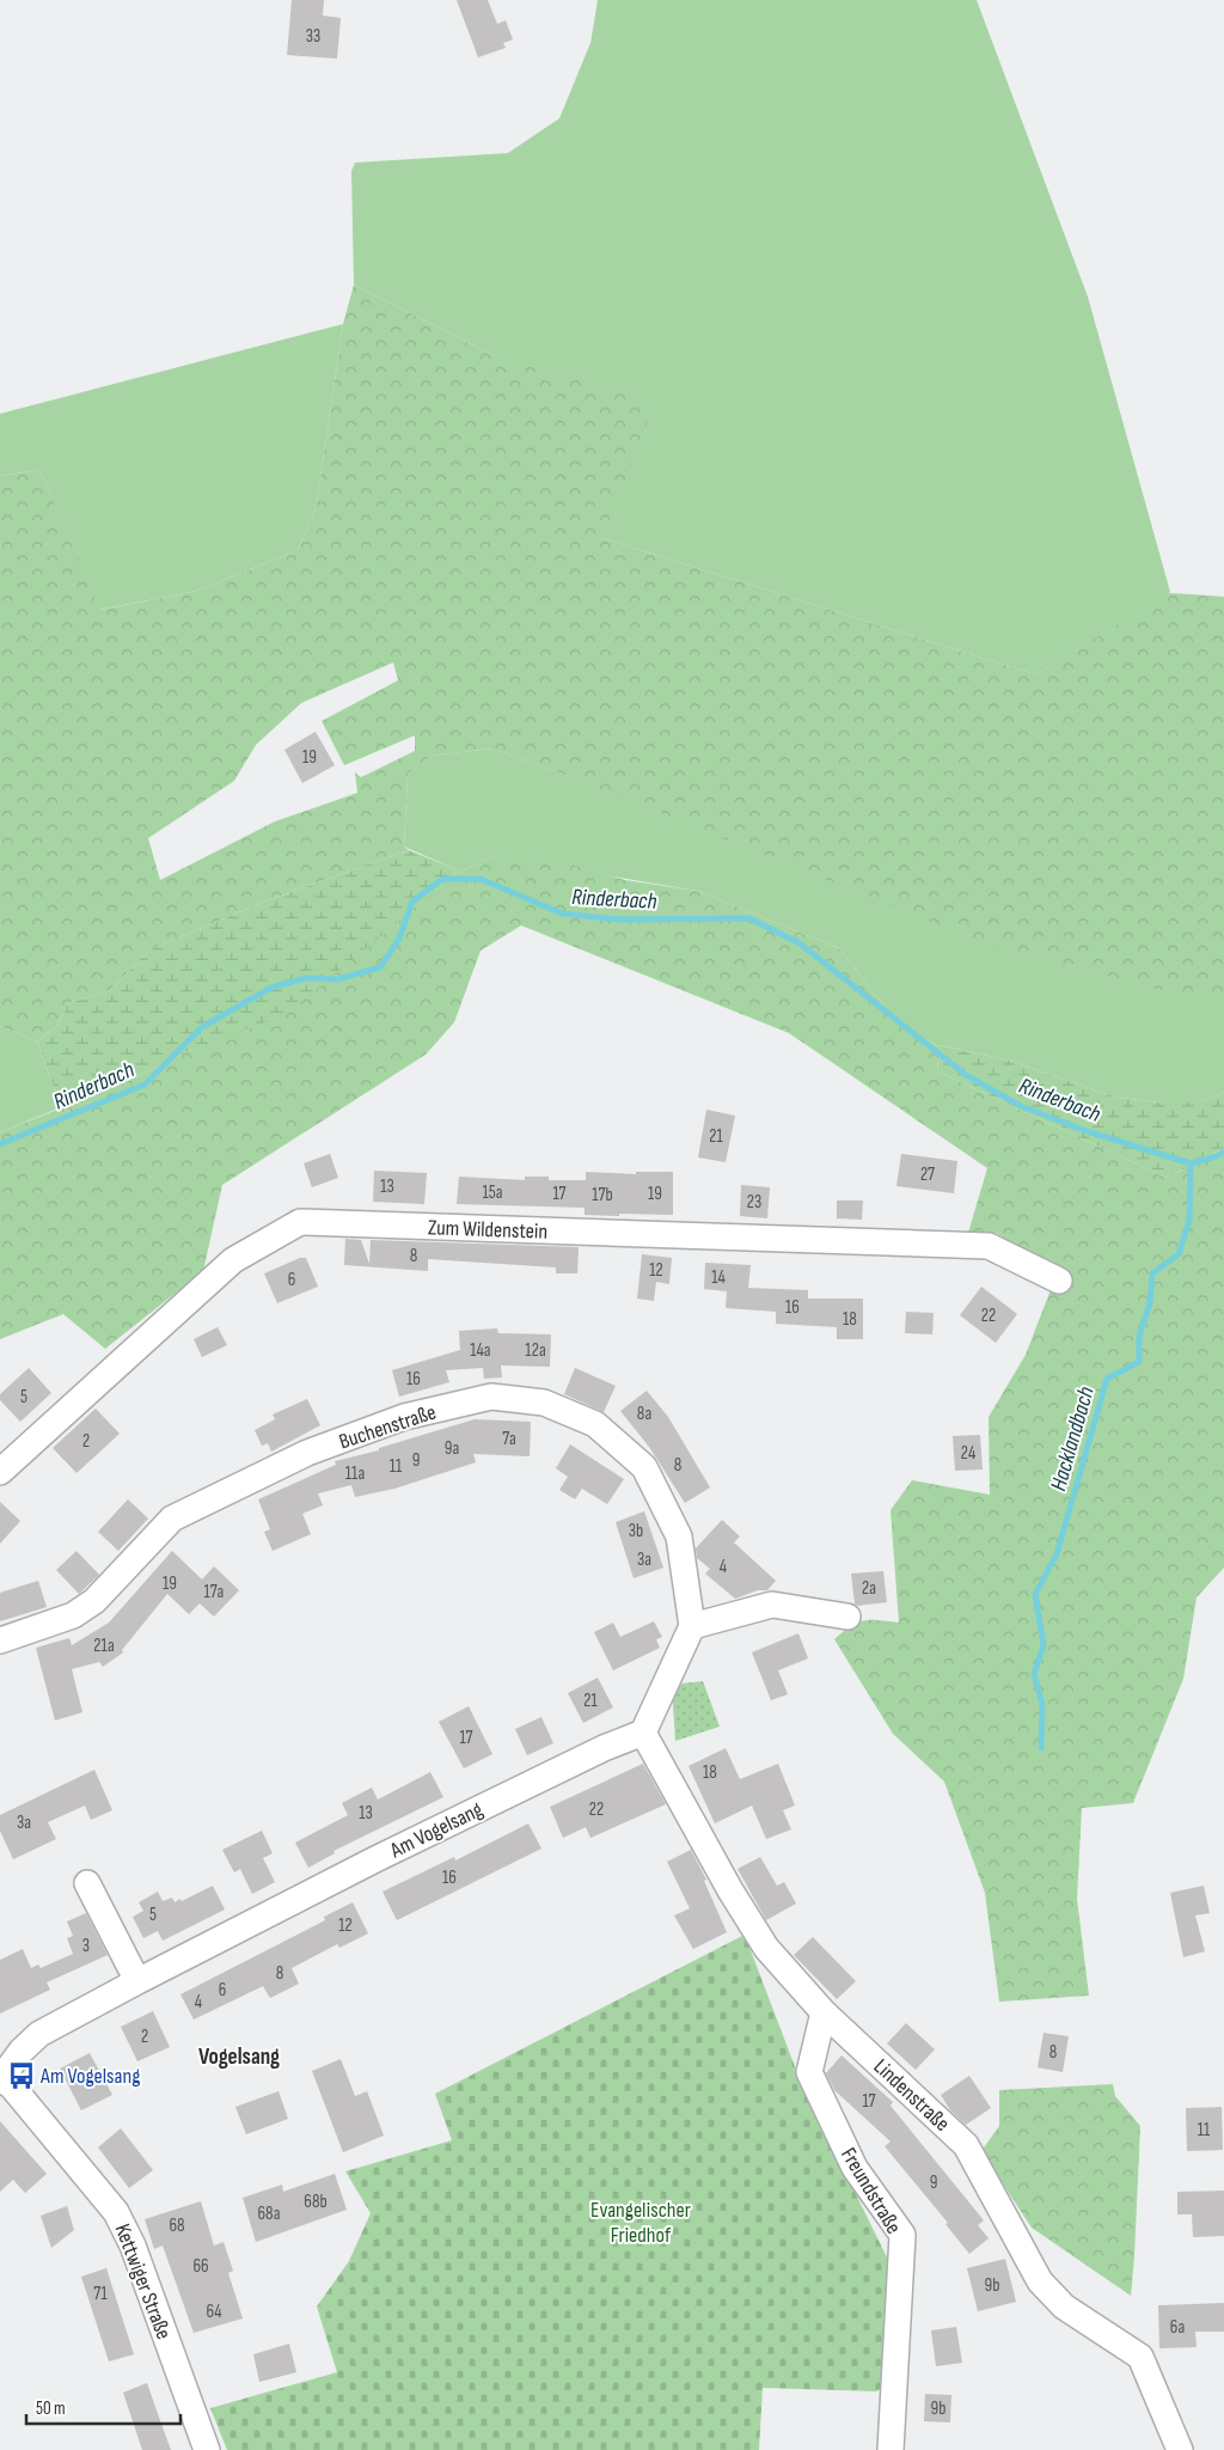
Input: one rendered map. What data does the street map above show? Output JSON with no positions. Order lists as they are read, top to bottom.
{
  "streets": {
    "street": [
      "Zum Wildenstein",
      "Buchenstraße",
      "Am Vogelsang",
      "Lindenstraße",
      "Freundstraße",
      "Kettwiger Straße"
    ]
  },
  "crossings": [
    ["Am Vogelsang", "Lindenstraße"],
    ["Am Vogelsang", "Kettwiger Straße"],
    ["Lindenstraße", "Freundstraße"]
  ],
  "districts": ["Vogelsang"],
  "water": ["Rinderbach", "Hacklandbach"],
  "parks": ["Evangelischer Friedhof"],
  "places": {
    "bus stop": ["Am Vogelsang"]
  },
  "house_numbers": [
    "33",
    "19",
    "21",
    "27",
    "13",
    "15a",
    "17",
    "19",
    "17b",
    "23",
    "8",
    "12",
    "14",
    "6",
    "16",
    "22",
    "18",
    "14a",
    "12a",
    "16",
    "5",
    "8a",
    "7a",
    "2",
    "9a",
    "24",
    "9",
    "8",
    "11",
    "11a",
    "3b",
    "3a",
    "4",
    "19",
    "2a",
    "17a",
    "21a",
    "21",
    "17",
    "18",
    "22",
    "13",
    "3a",
    "16",
    "5",
    "12",
    "3",
    "8",
    "6",
    "4",
    "2",
    "8",
    "17",
    "11",
    "9",
    "68b",
    "68a",
    "68",
    "66",
    "9b",
    "71",
    "64",
    "6a",
    "9b"
  ],
  "scale_bar": "50 m"
}
